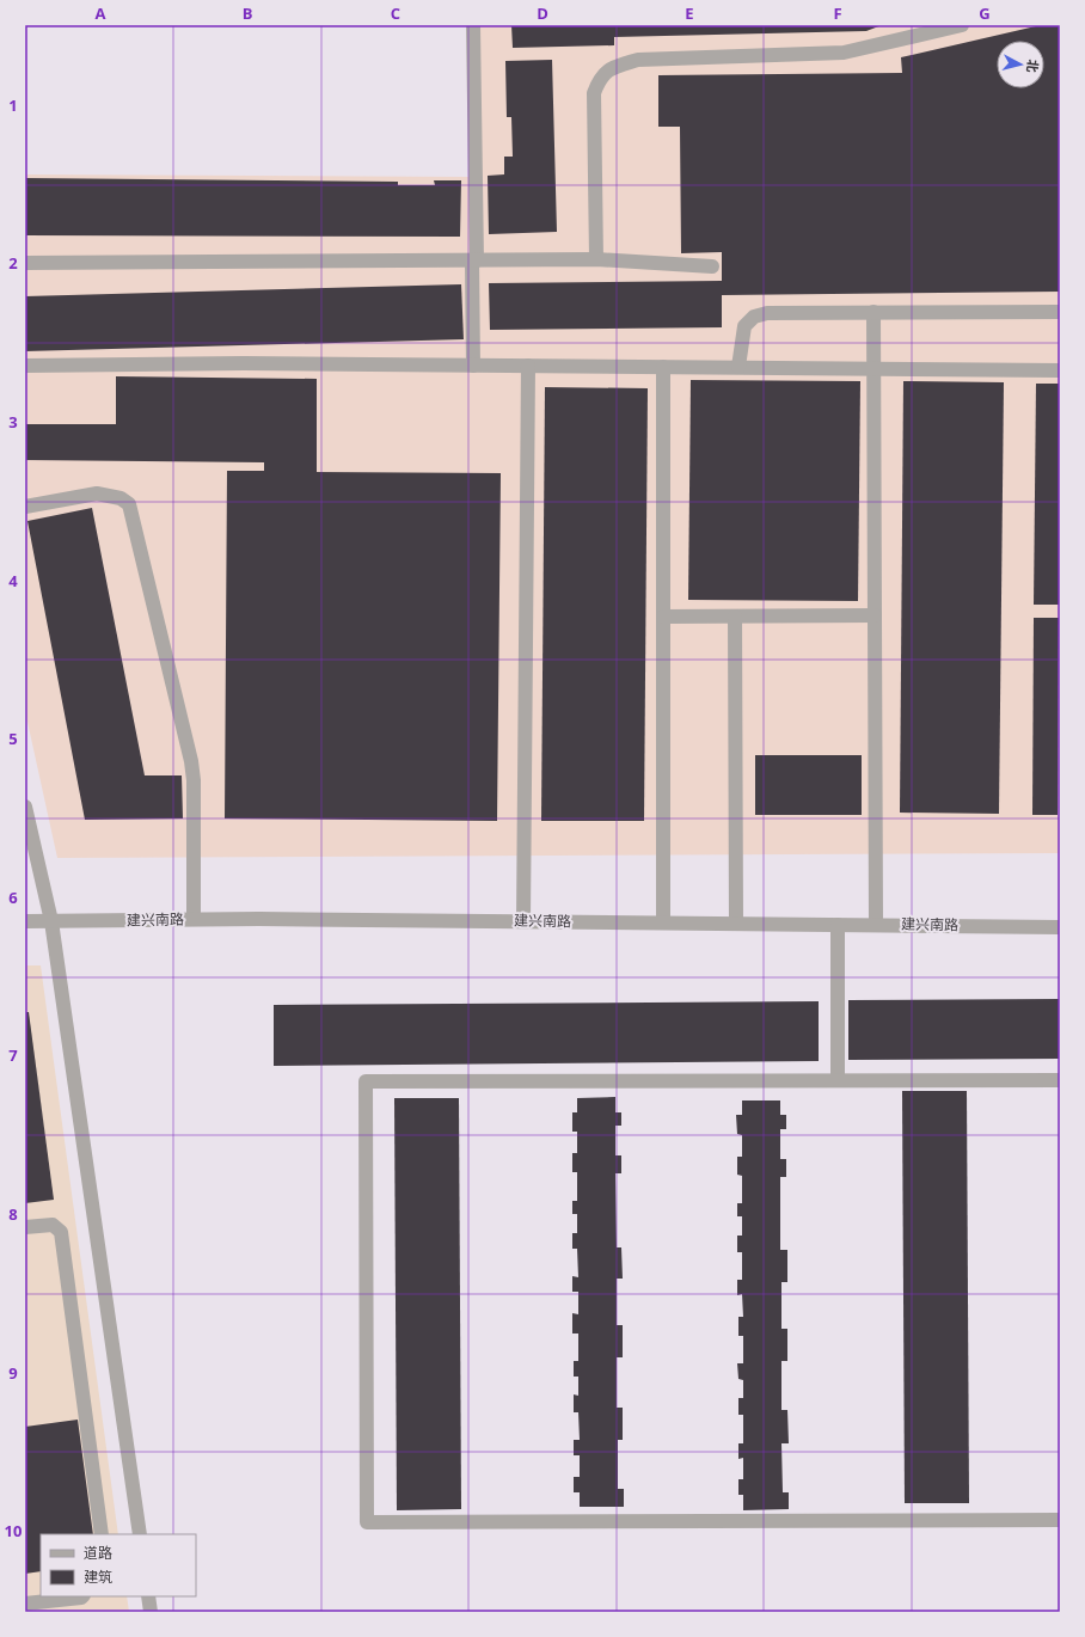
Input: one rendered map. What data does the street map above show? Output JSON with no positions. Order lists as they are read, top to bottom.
{
  "streets": {
    "street": ["建兴南路"]
  },
  "legend": ["道路", "建筑"],
  "north": "right",
  "grid": {
    "columns": [
      "A",
      "B",
      "C",
      "D",
      "E",
      "F",
      "G"
    ],
    "rows": [
      "1",
      "2",
      "3",
      "4",
      "5",
      "6",
      "7",
      "8",
      "9",
      "10"
    ]
  }
}
